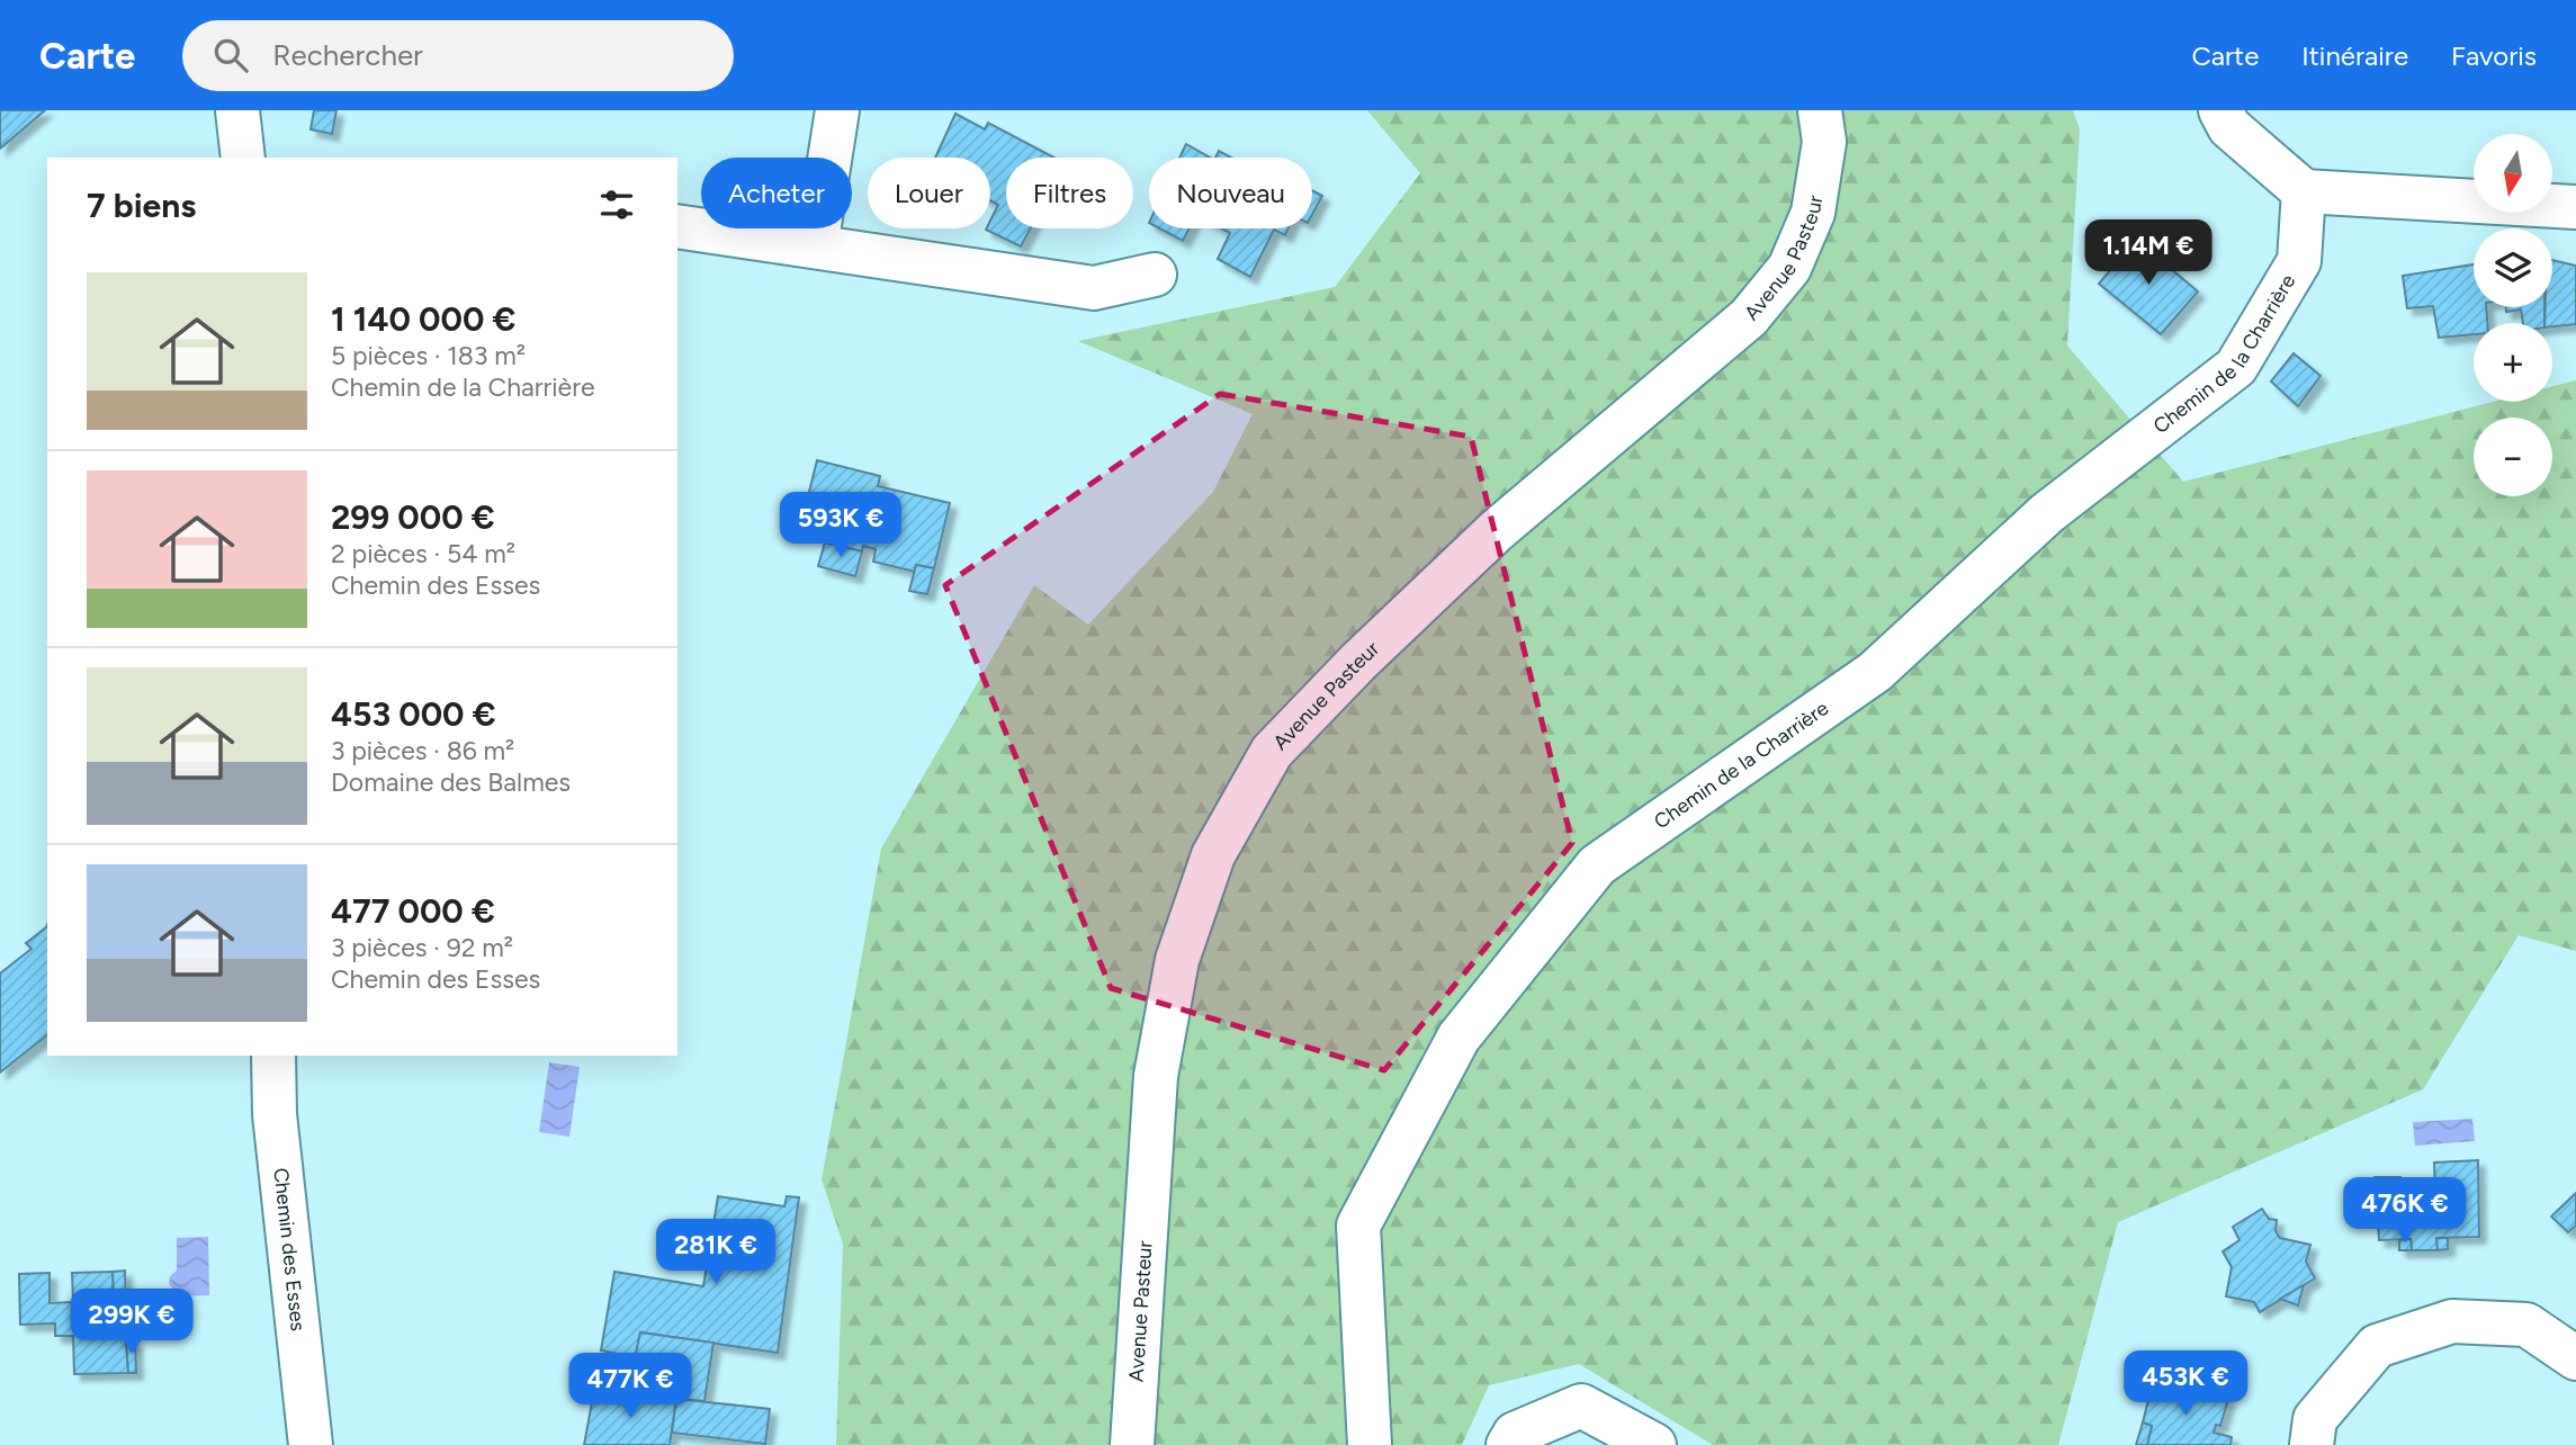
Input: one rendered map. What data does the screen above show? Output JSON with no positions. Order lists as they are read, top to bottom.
{
  "streets": {
    "street": ["Avenue Pasteur", "Chemin de la Charrière", "Chemin des Esses"]
  },
  "north": "bottom",
  "page": {
    "header": "Carte",
    "search": "Rechercher",
    "nav": ["Carte", "Itinéraire", "Favoris"],
    "map_buttons": ["+", "−"],
    "chip": [
      "Acheter",
      "Louer",
      "Filtres",
      "Nouveau"
    ],
    "heading": "7 biens",
    "price": [
      "1.14M €",
      "593K €",
      "476K €",
      "281K €",
      "299K €",
      "453K €",
      "477K €"
    ],
    "list": [
      {
        "name": "1 140 000 €",
        "note": "5 pièces · 183 m² · Chemin de la Charrière"
      },
      {
        "name": "299 000 €",
        "note": "2 pièces · 54 m² · Chemin des Esses"
      },
      {
        "name": "453 000 €",
        "note": "3 pièces · 86 m² · Domaine des Balmes"
      },
      {
        "name": "477 000 €",
        "note": "3 pièces · 92 m² · Chemin des Esses"
      }
    ]
  }
}
